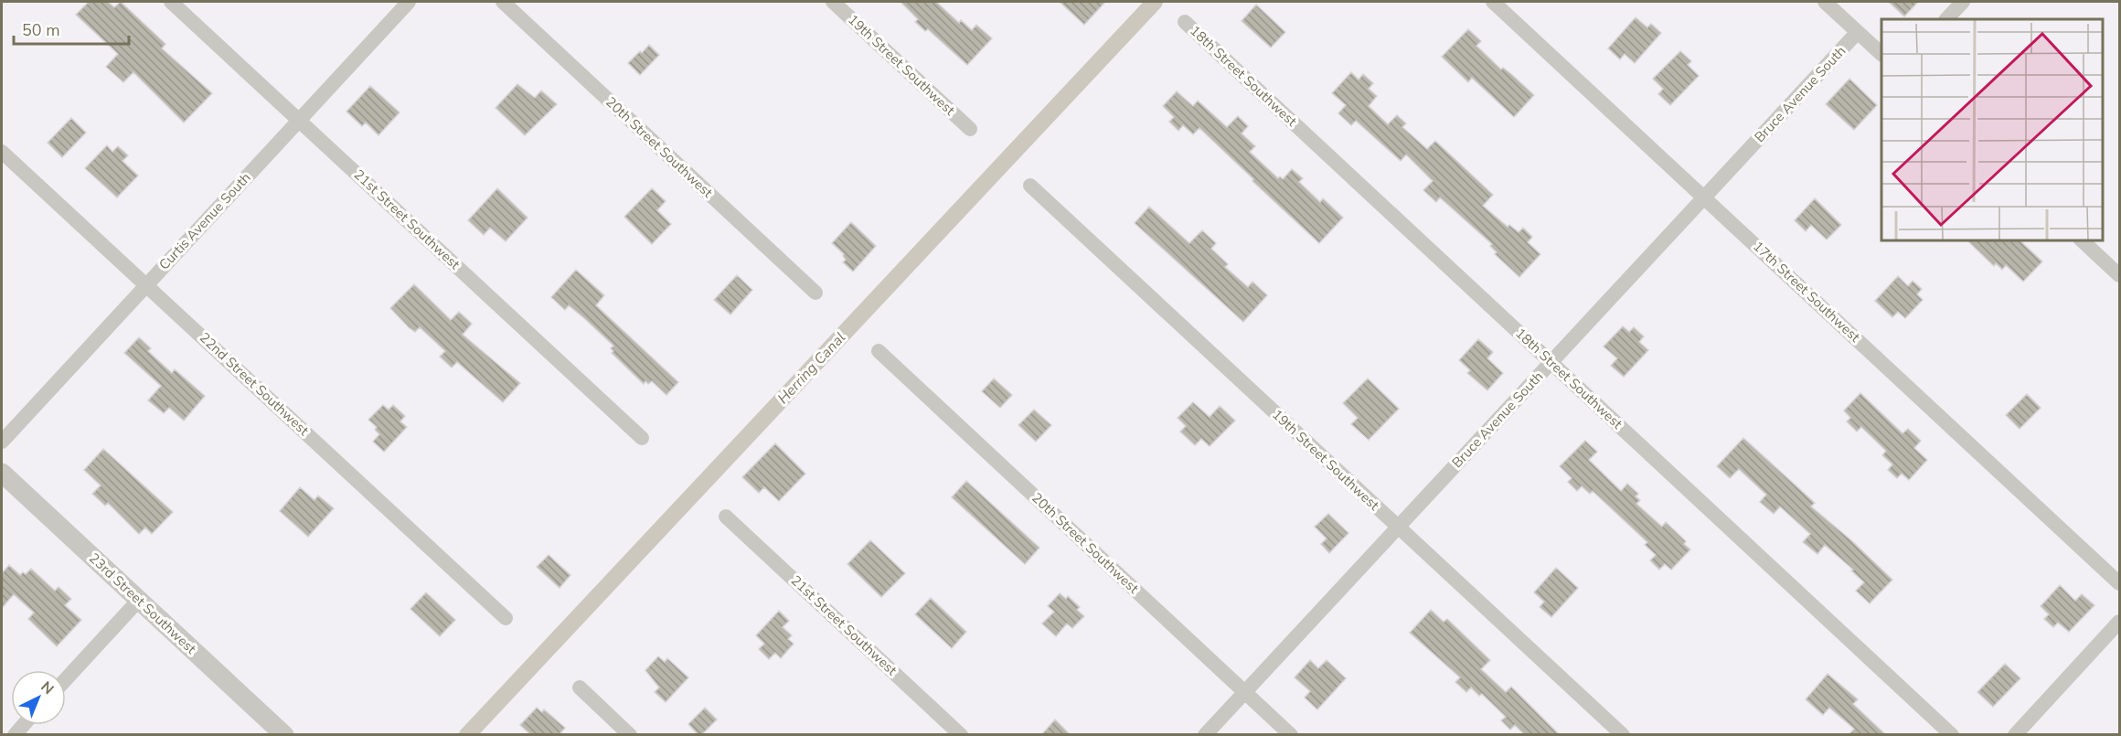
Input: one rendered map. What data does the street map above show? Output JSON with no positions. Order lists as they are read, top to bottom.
{
  "streets": {
    "street": [
      "19th Street Southwest",
      "18th Street Southwest",
      "Bruce Avenue South",
      "20th Street Southwest",
      "21st Street Southwest",
      "Curtis Avenue South",
      "17th Street Southwest",
      "22nd Street Southwest",
      "23rd Street Southwest"
    ]
  },
  "crossings": [
    ["19th Street Southwest", "Bruce Avenue South"],
    ["18th Street Southwest", "Bruce Avenue South"],
    ["Bruce Avenue South", "20th Street Southwest"],
    ["Bruce Avenue South", "17th Street Southwest"],
    ["21st Street Southwest", "Curtis Avenue South"],
    ["Curtis Avenue South", "22nd Street Southwest"]
  ],
  "water": ["Herring Canal"],
  "scale_bar": "50 m",
  "north": "top right"
}
